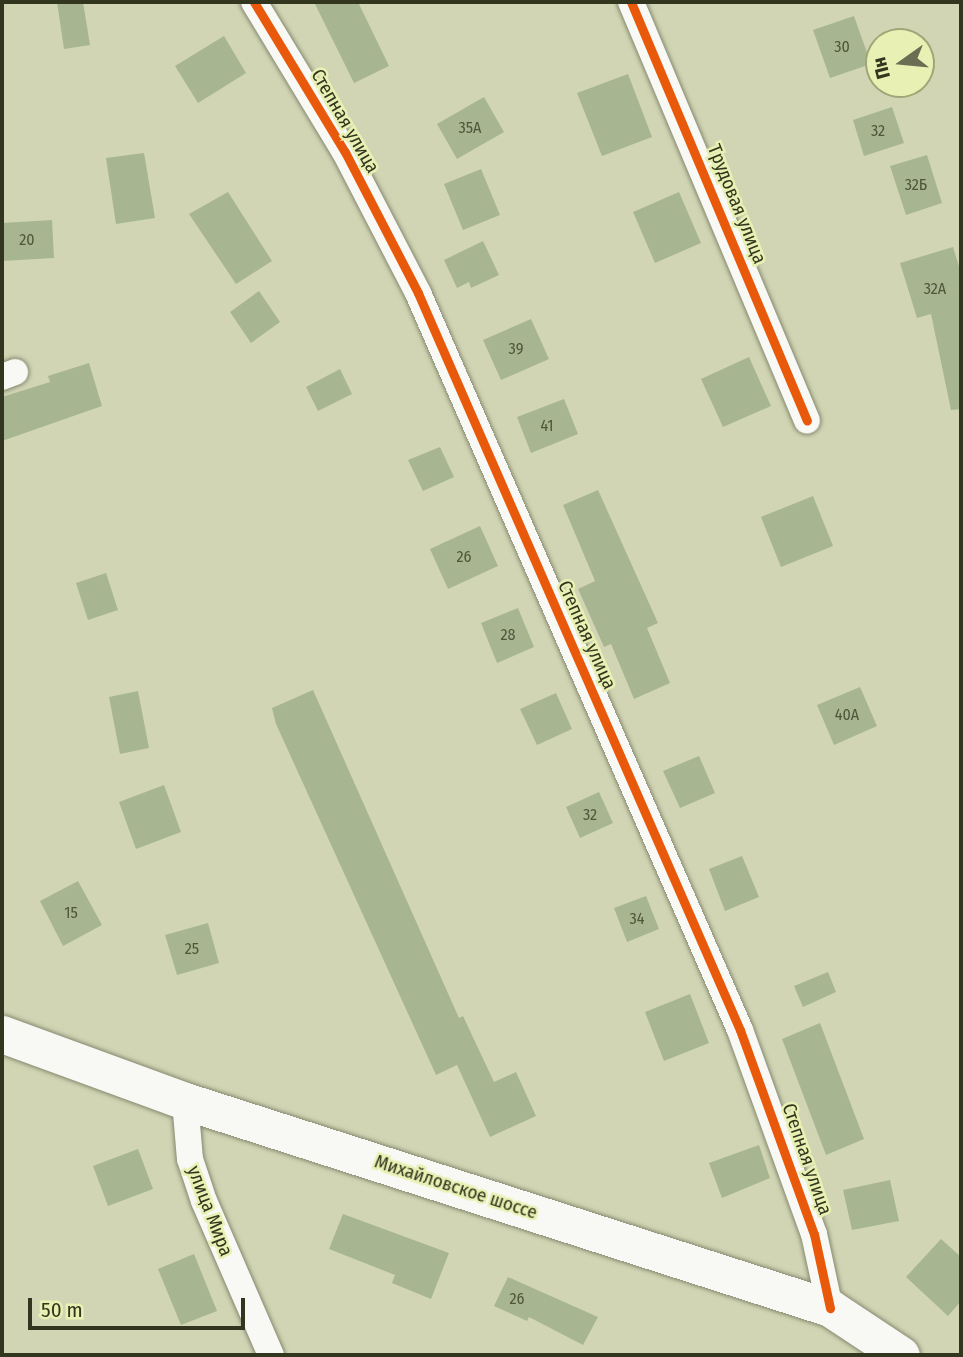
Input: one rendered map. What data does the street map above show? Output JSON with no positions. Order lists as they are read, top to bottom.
{
  "streets": {
    "main road": ["Михайловское шоссе"],
    "street": ["Степная улица", "Трудовая улица", "улица Мира"]
  },
  "crossings": [
    ["Степная улица", "Михайловское шоссе"],
    ["Михайловское шоссе", "улица Мира"]
  ],
  "house_numbers": [
    "30",
    "35А",
    "32",
    "32Б",
    "20",
    "32А",
    "39",
    "41",
    "26",
    "28",
    "40А",
    "32",
    "15",
    "34",
    "25",
    "26"
  ],
  "scale_bar": "50 m",
  "north": "left"
}
